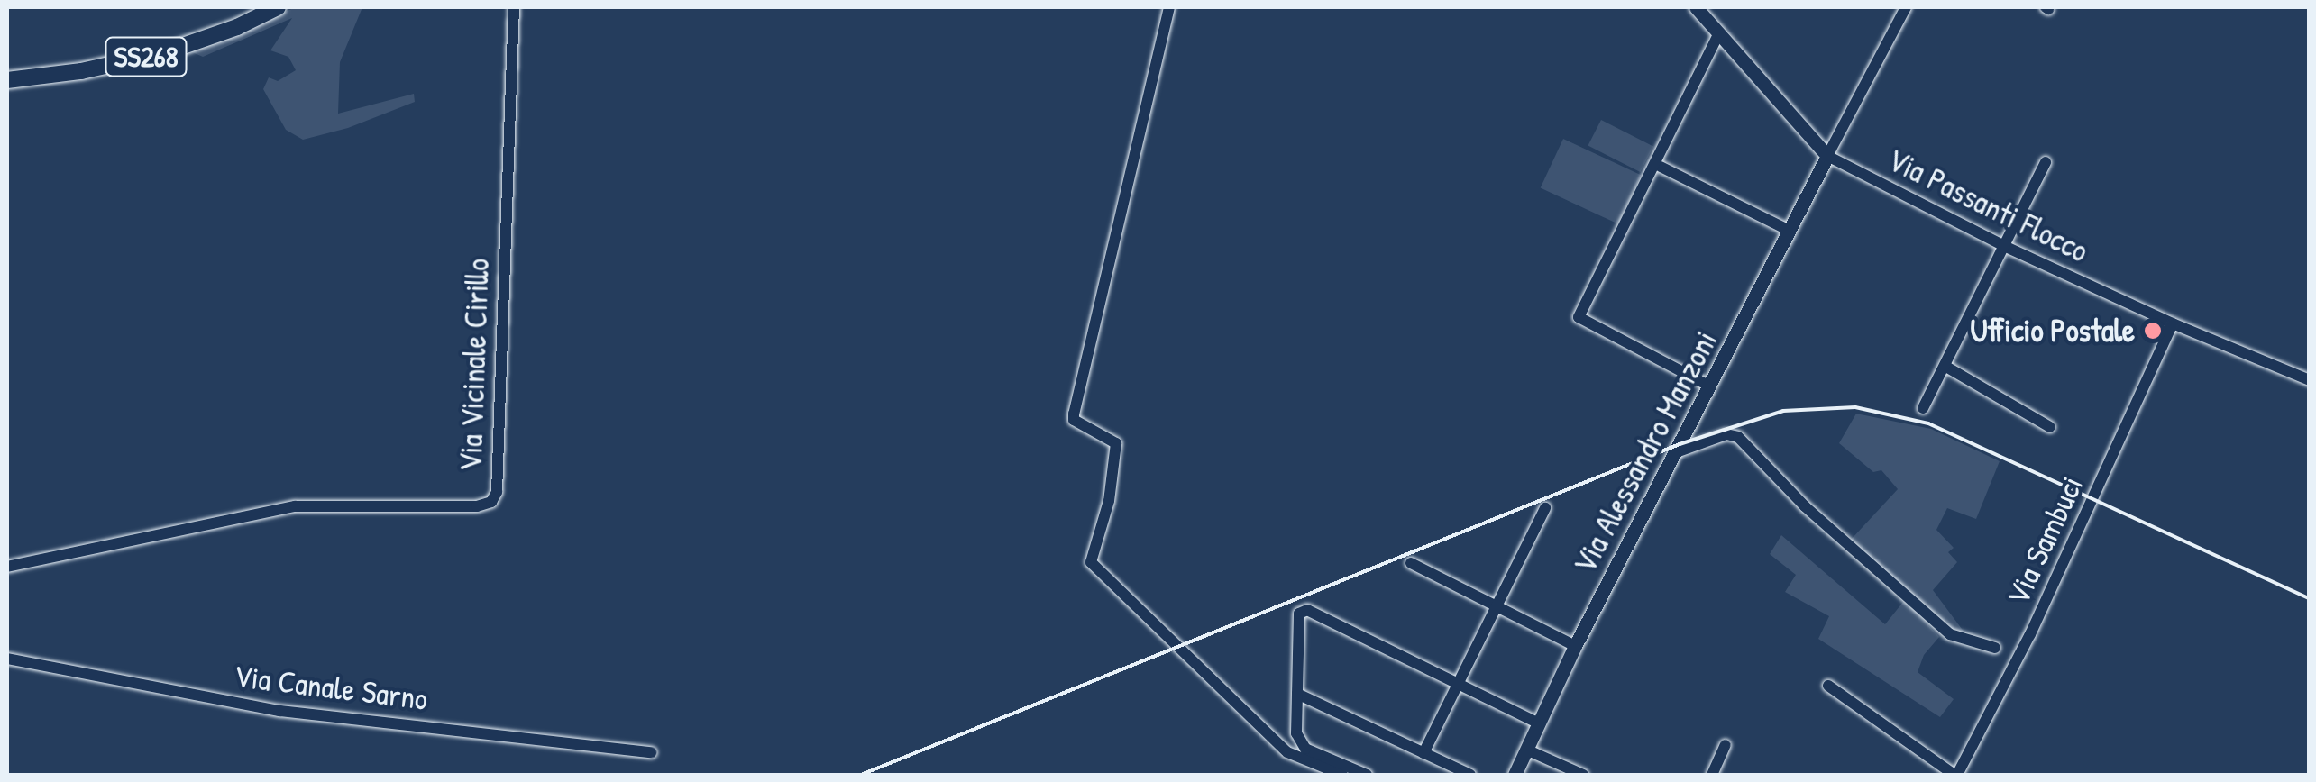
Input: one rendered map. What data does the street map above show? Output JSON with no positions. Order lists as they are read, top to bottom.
{
  "streets": {
    "highway": ["SS268"],
    "main road": ["Via Passanti Flocco", "Via Alessandro Manzoni"],
    "street": ["Via Vicinale Cirillo", "Via Sambuci", "Via Canale Sarno"]
  },
  "crossings": [
    ["Via Passanti Flocco", "Via Alessandro Manzoni"],
    ["Via Passanti Flocco", "Via Sambuci"]
  ],
  "places": ["Ufficio Postale"]
}
